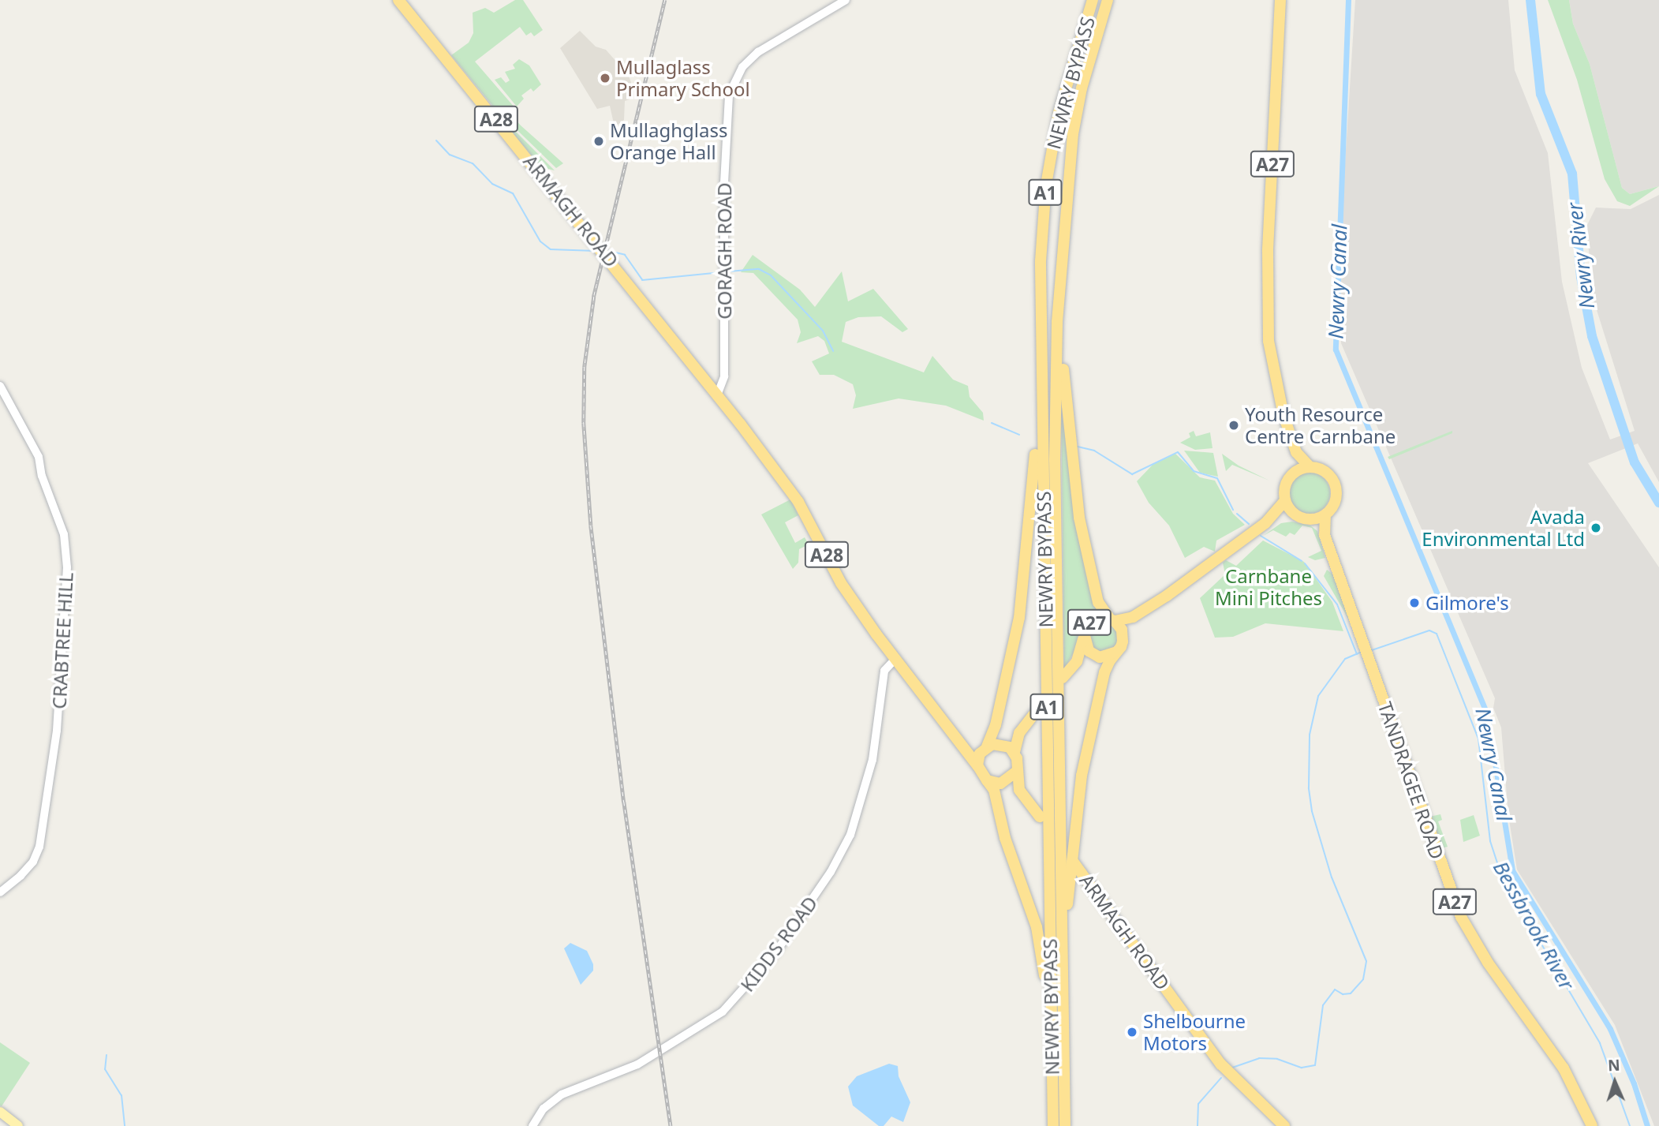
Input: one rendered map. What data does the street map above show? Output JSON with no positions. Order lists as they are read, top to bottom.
{
  "streets": {
    "highway": [
      "NEWRY BYPASS",
      "A28",
      "A27",
      "A1",
      "ARMAGH ROAD",
      "TANDRAGEE ROAD"
    ],
    "street": ["GORAGH ROAD", "CRABTREE HILL", "KIDDS ROAD"]
  },
  "crossings": [
    ["A28", "ARMAGH ROAD"],
    ["A28", "KIDDS ROAD"],
    ["A27", "TANDRAGEE ROAD"],
    ["ARMAGH ROAD", "GORAGH ROAD"],
    ["ARMAGH ROAD", "KIDDS ROAD"]
  ],
  "water": ["Newry River", "Newry Canal", "Bessbrook River"],
  "parks": ["Carnbane Mini Pitches"],
  "places": [
    "Mullaglass Primary School",
    "Mullaghglass Orange Hall",
    "Youth Resource Centre Carnbane",
    "Avada Environmental Ltd",
    "Gilmore's",
    "Shelbourne Motors"
  ],
  "north": "top"
}
